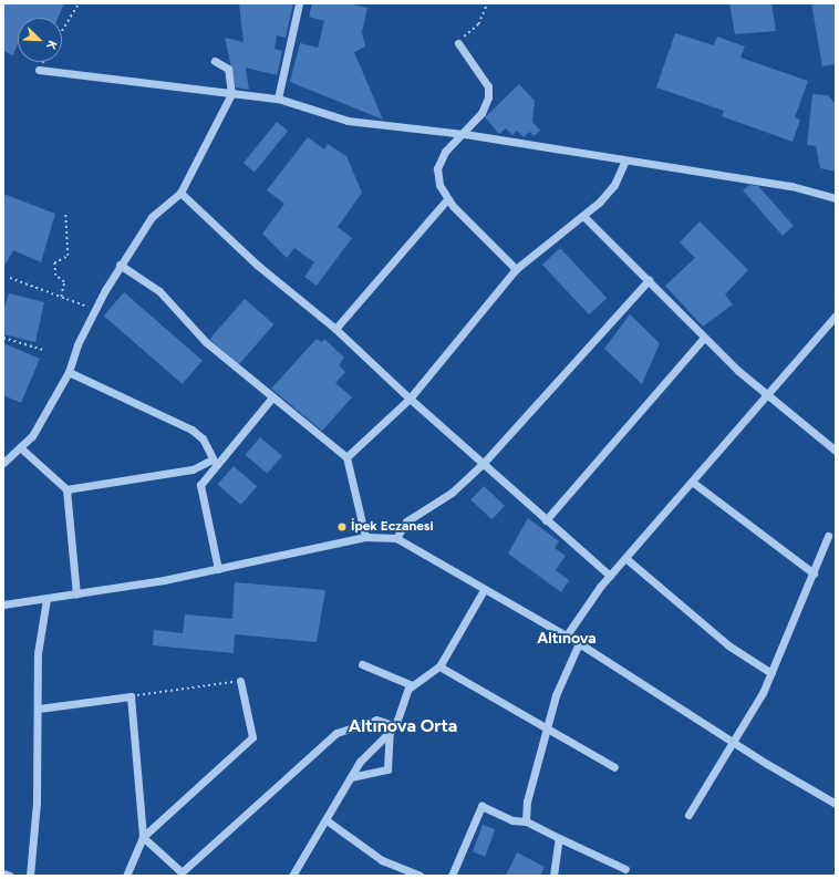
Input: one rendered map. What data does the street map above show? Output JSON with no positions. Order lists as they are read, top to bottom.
{
  "districts": ["Altınova", "Altınova Orta"],
  "places": ["İpek Eczanesi"],
  "north": "bottom right"
}
